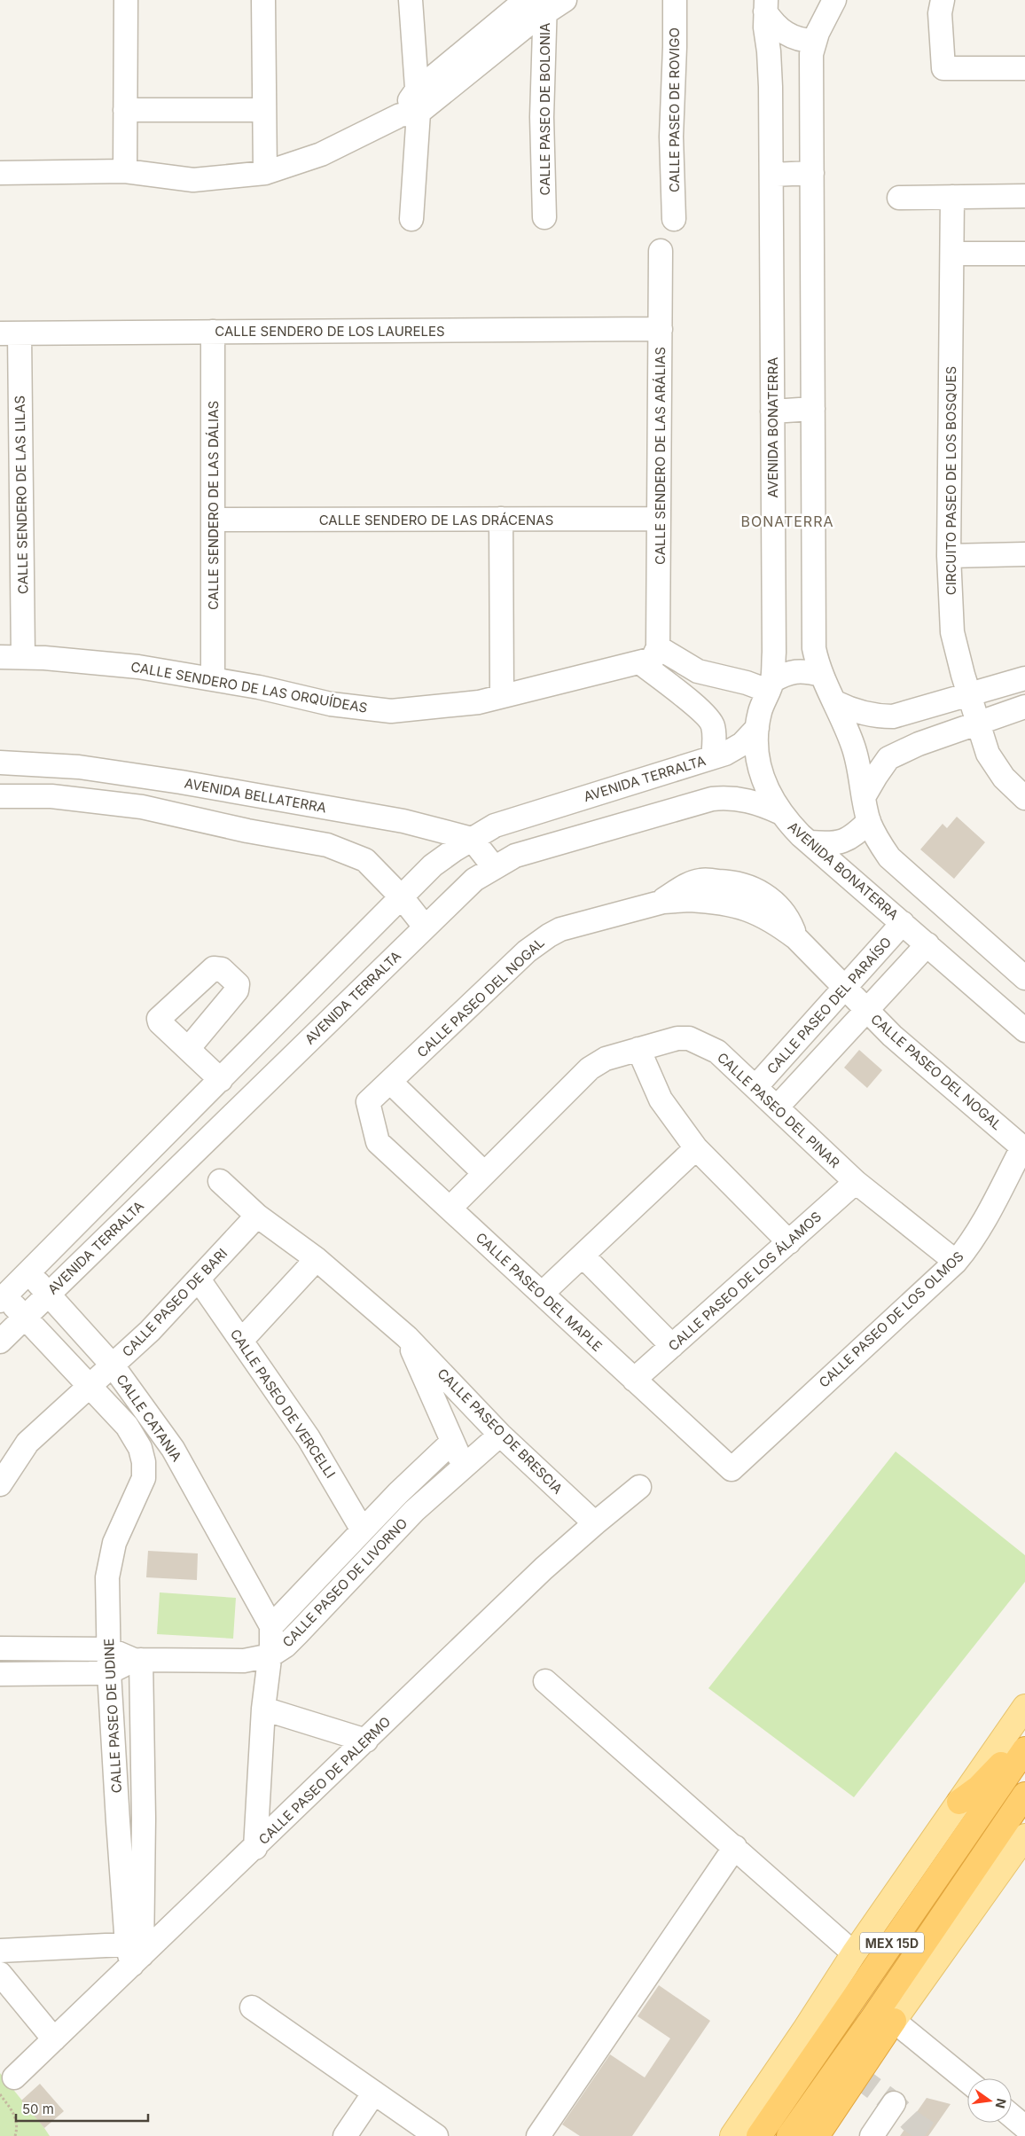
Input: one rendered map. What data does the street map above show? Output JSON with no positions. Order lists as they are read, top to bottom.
{
  "streets": {
    "highway": ["MEX 15D"],
    "street": [
      "CALLE PASEO DE BOLONIA",
      "CALLE PASEO DE ROVIGO",
      "CALLE SENDERO DE LOS LAURELES",
      "AVENIDA BONATERRA",
      "CALLE SENDERO DE LAS ARÁLIAS",
      "CIRCUITO PASEO DE LOS BOSQUES",
      "CALLE SENDERO DE LAS LILAS",
      "CALLE SENDERO DE LAS DÁLIAS",
      "CALLE SENDERO DE LAS DRÁCENAS",
      "CALLE SENDERO DE LAS ORQUÍDEAS",
      "AVENIDA TERRALTA",
      "AVENIDA BELLATERRA",
      "CALLE PASEO DEL NOGAL",
      "CALLE PASEO DEL PARAÍSO",
      "CALLE PASEO DEL PINAR",
      "CALLE PASEO DE LOS ÁLAMOS",
      "CALLE PASEO DEL MAPLE",
      "CALLE PASEO DE BARI",
      "CALLE PASEO DE LOS OLMOS",
      "CALLE PASEO DE VERCELLI",
      "CALLE CATANIA",
      "CALLE PASEO DE BRESCIA",
      "CALLE PASEO DE LIVORNO",
      "CALLE PASEO DE UDINE",
      "CALLE PASEO DE PALERMO"
    ]
  },
  "crossings": [
    ["CALLE SENDERO DE LOS LAURELES", "CALLE SENDERO DE LAS ARÁLIAS"],
    ["CALLE SENDERO DE LOS LAURELES", "CALLE SENDERO DE LAS LILAS"],
    ["CALLE SENDERO DE LOS LAURELES", "CALLE SENDERO DE LAS DÁLIAS"],
    ["AVENIDA BONATERRA", "AVENIDA TERRALTA"],
    ["AVENIDA BONATERRA", "CALLE PASEO DEL PARAÍSO"],
    ["CALLE SENDERO DE LAS ARÁLIAS", "CALLE SENDERO DE LAS DRÁCENAS"],
    ["CALLE SENDERO DE LAS ARÁLIAS", "CALLE SENDERO DE LAS ORQUÍDEAS"],
    ["CALLE SENDERO DE LAS LILAS", "CALLE SENDERO DE LAS ORQUÍDEAS"],
    ["CALLE SENDERO DE LAS DÁLIAS", "CALLE SENDERO DE LAS DRÁCENAS"],
    ["CALLE SENDERO DE LAS DÁLIAS", "CALLE SENDERO DE LAS ORQUÍDEAS"],
    ["AVENIDA TERRALTA", "AVENIDA BELLATERRA"],
    ["AVENIDA TERRALTA", "CALLE CATANIA"],
    ["AVENIDA TERRALTA", "CALLE PASEO DE UDINE"],
    ["CALLE PASEO DEL NOGAL", "CALLE PASEO DEL PARAÍSO"],
    ["CALLE PASEO DEL NOGAL", "CALLE PASEO DEL MAPLE"],
    ["CALLE PASEO DEL NOGAL", "CALLE PASEO DE LOS OLMOS"],
    ["CALLE PASEO DEL PARAÍSO", "CALLE PASEO DEL PINAR"],
    ["CALLE PASEO DEL PINAR", "CALLE PASEO DE LOS ÁLAMOS"],
    ["CALLE PASEO DEL PINAR", "CALLE PASEO DEL MAPLE"],
    ["CALLE PASEO DEL PINAR", "CALLE PASEO DE LOS OLMOS"],
    ["CALLE PASEO DE LOS ÁLAMOS", "CALLE PASEO DEL MAPLE"],
    ["CALLE PASEO DEL MAPLE", "CALLE PASEO DE LOS OLMOS"],
    ["CALLE PASEO DE BARI", "CALLE PASEO DE VERCELLI"],
    ["CALLE PASEO DE BARI", "CALLE CATANIA"],
    ["CALLE PASEO DE BARI", "CALLE PASEO DE BRESCIA"],
    ["CALLE PASEO DE BARI", "CALLE PASEO DE UDINE"],
    ["CALLE PASEO DE VERCELLI", "CALLE PASEO DE LIVORNO"],
    ["CALLE CATANIA", "CALLE PASEO DE LIVORNO"],
    ["CALLE PASEO DE BRESCIA", "CALLE PASEO DE LIVORNO"],
    ["CALLE PASEO DE BRESCIA", "CALLE PASEO DE PALERMO"],
    ["CALLE PASEO DE LIVORNO", "CALLE PASEO DE UDINE"],
    ["CALLE PASEO DE UDINE", "CALLE PASEO DE PALERMO"]
  ],
  "districts": ["BONATERRA"],
  "scale_bar": "50 m",
  "north": "right"
}
